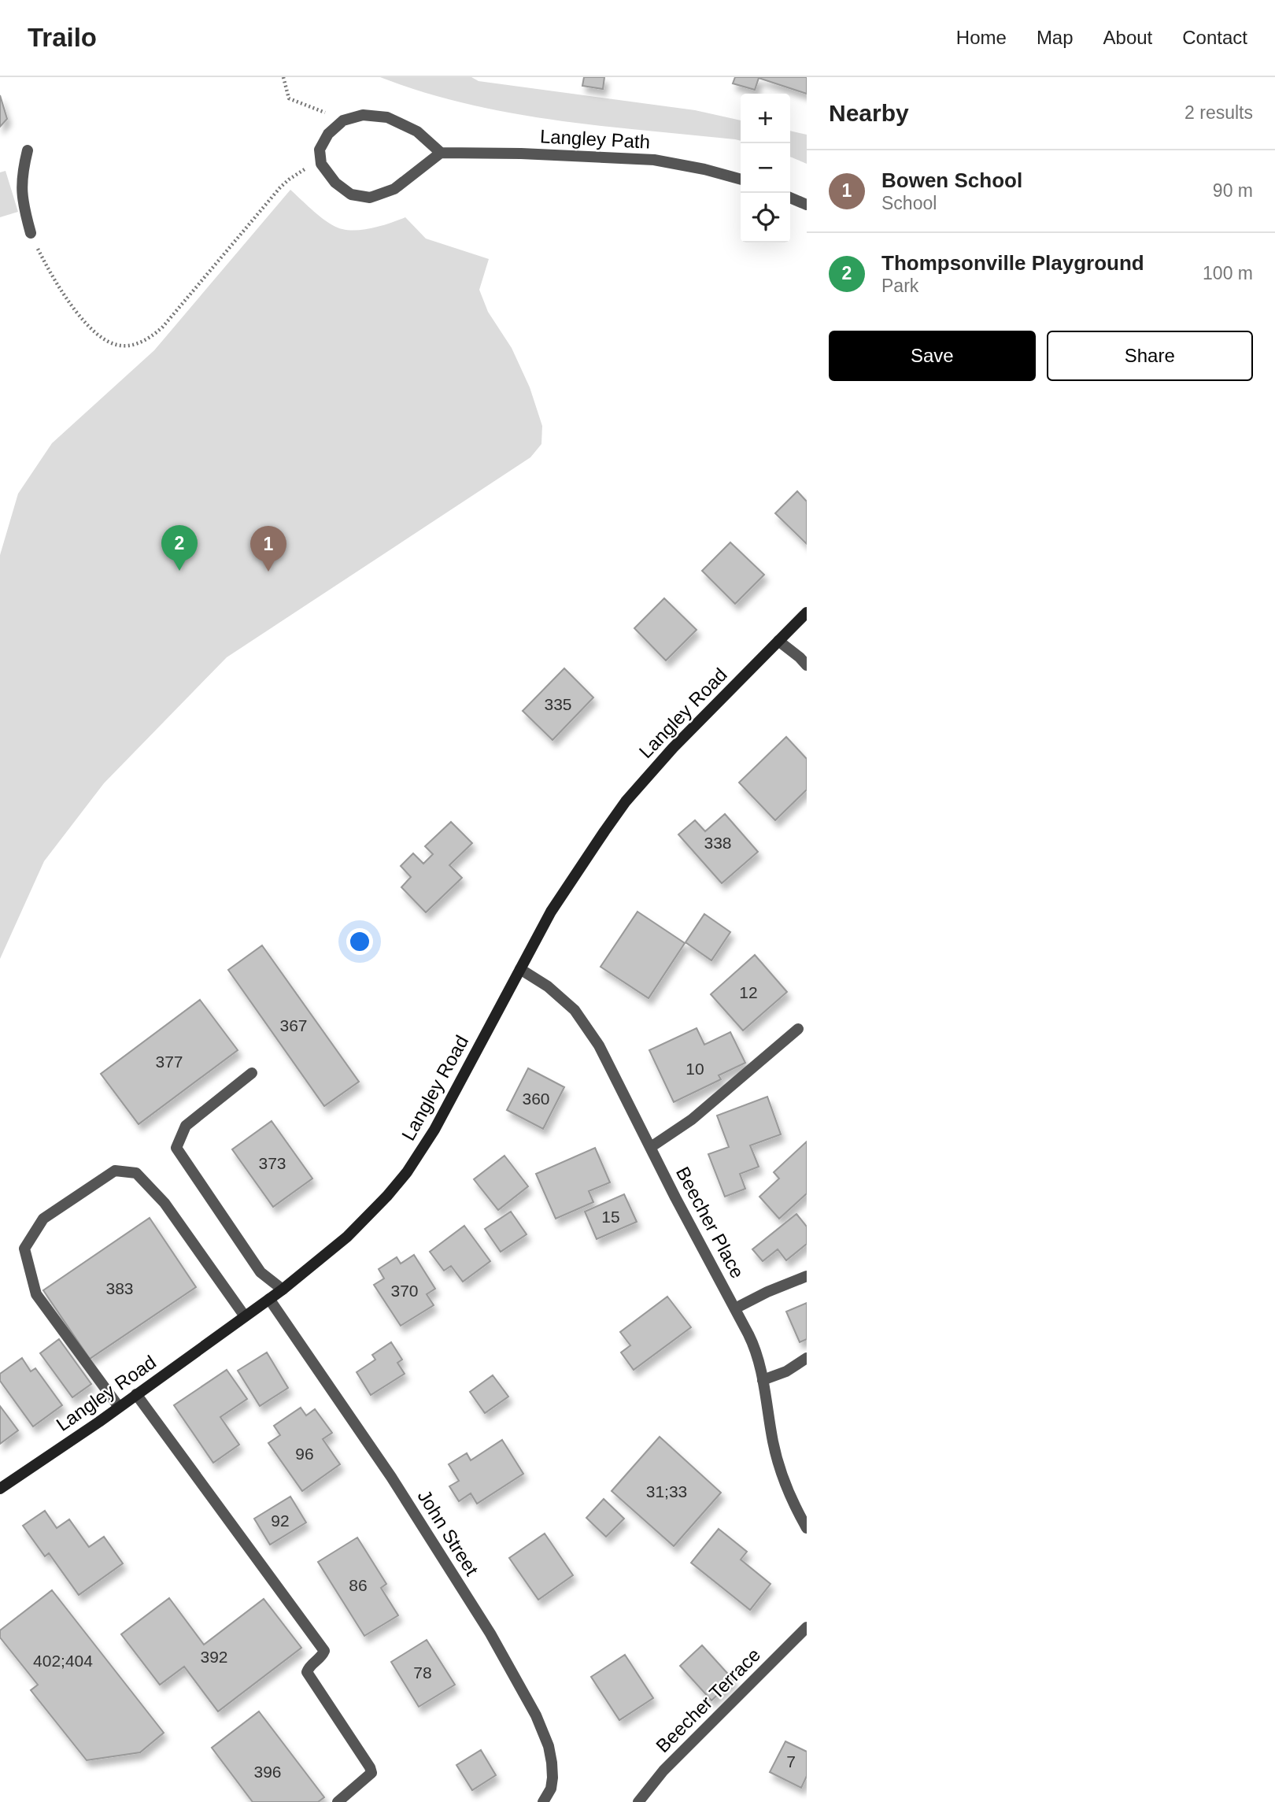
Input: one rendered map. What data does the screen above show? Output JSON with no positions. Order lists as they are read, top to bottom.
{
  "streets": {
    "street": [
      "Langley Path",
      "Langley Road",
      "Beecher Place",
      "John Street",
      "Beecher Terrace"
    ]
  },
  "crossings": [
    ["Langley Road", "Beecher Place"],
    ["Langley Road", "John Street"]
  ],
  "house_numbers": [
    "335",
    "338",
    "12",
    "367",
    "377",
    "10",
    "360",
    "373",
    "15",
    "383",
    "370",
    "96",
    "31;33",
    "92",
    "86",
    "392",
    "402;404",
    "78",
    "7",
    "396"
  ],
  "page": {
    "header": "Trailo",
    "nav": [
      "Home",
      "Map",
      "About",
      "Contact"
    ],
    "heading": ["Nearby", "2 results"],
    "map_buttons": ["+", "−"],
    "list": [
      {
        "mark": "1",
        "name": "Bowen School",
        "note": "School",
        "value": "90 m"
      },
      {
        "mark": "2",
        "name": "Thompsonville Playground",
        "note": "Park",
        "value": "100 m"
      }
    ],
    "buttons": ["Save", "Share"],
    "pins": ["2", "1"]
  }
}
